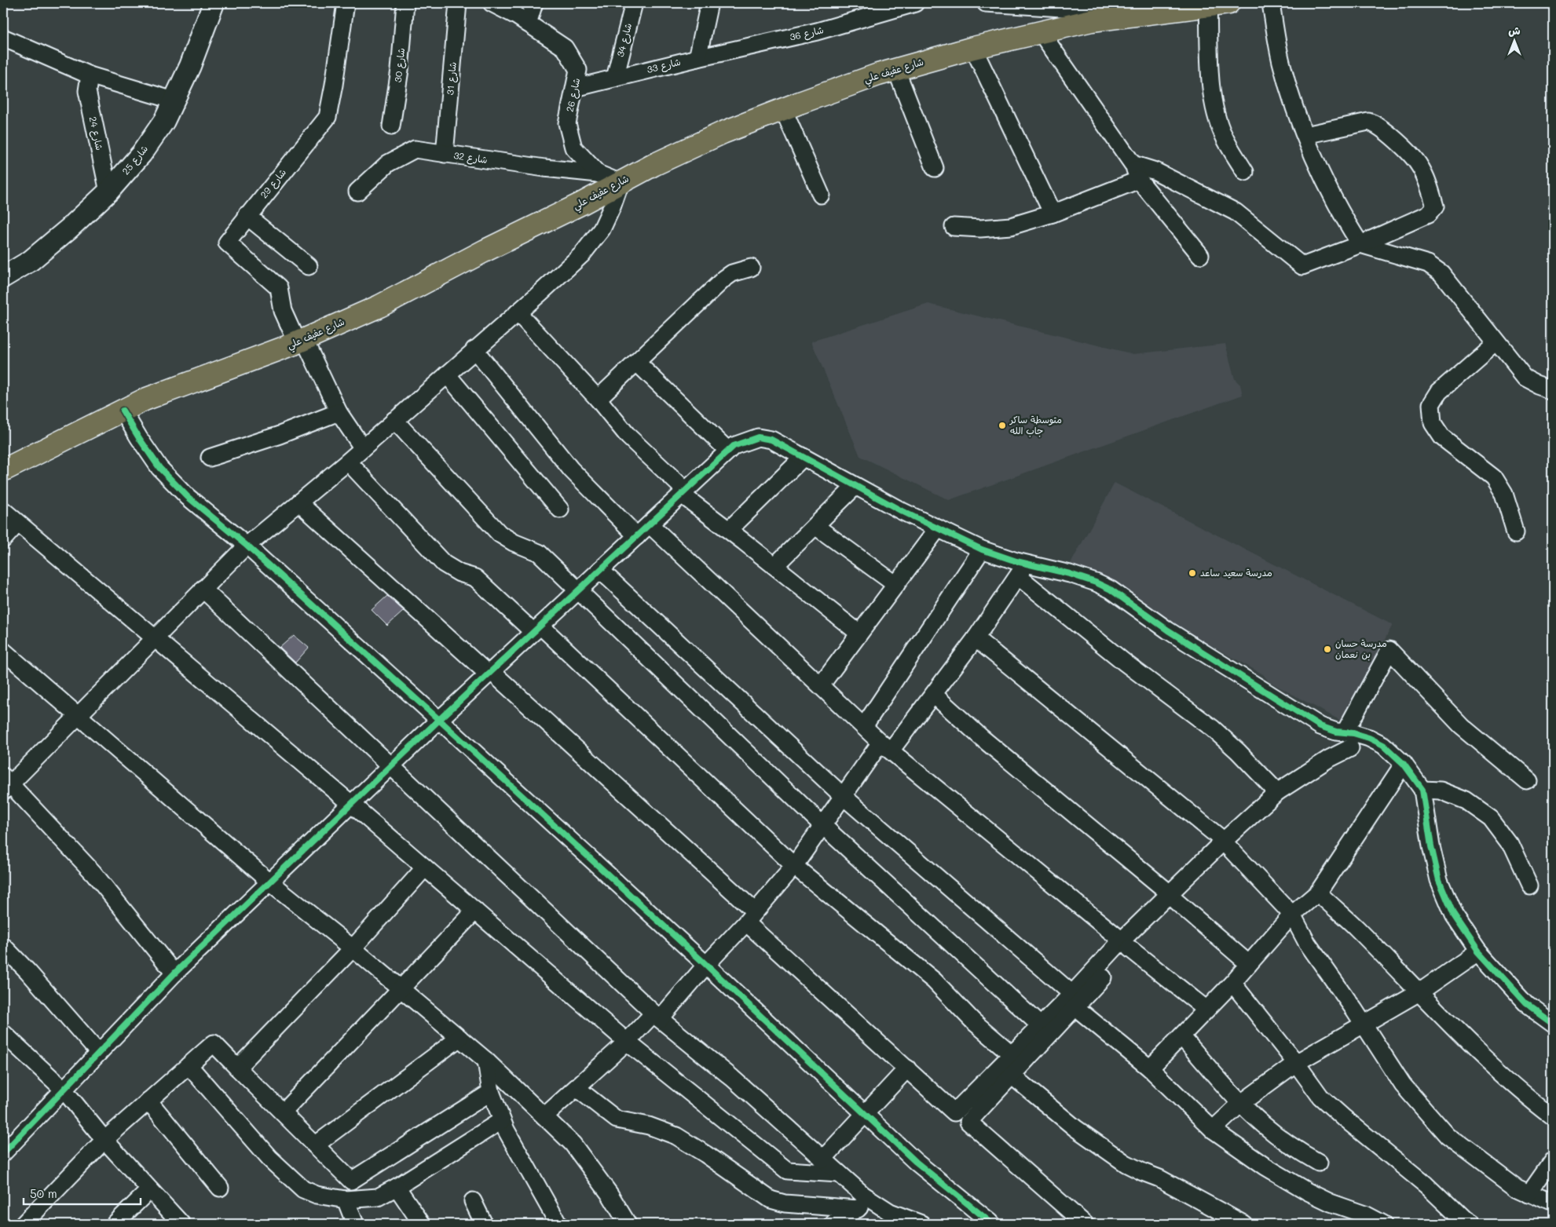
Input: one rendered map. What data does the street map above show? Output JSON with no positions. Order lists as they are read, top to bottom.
{
  "streets": {
    "main road": ["شارع عفيف علي"],
    "street": [
      "شارع 36",
      "شارع 34",
      "شارع 30",
      "شارع 33",
      "شارع 31",
      "شارع 26",
      "شارع 24",
      "شارع 32",
      "شارع 25",
      "شارع 29"
    ]
  },
  "crossings": [
    ["شارع 36", "شارع 33"],
    ["شارع 34", "شارع 33"],
    ["شارع 33", "شارع 26"],
    ["شارع عفيف علي", "شارع 26"],
    ["شارع عفيف علي", "شارع 29"],
    ["شارع 31", "شارع 32"],
    ["شارع 26", "شارع 32"],
    ["شارع 24", "شارع 25"]
  ],
  "places": ["متوسطة ساكر جاب الله", "مدرسة سعيد ساعد", "مدرسة حسان بن نعمان"],
  "scale_bar": "50 m",
  "north": "top"
}
